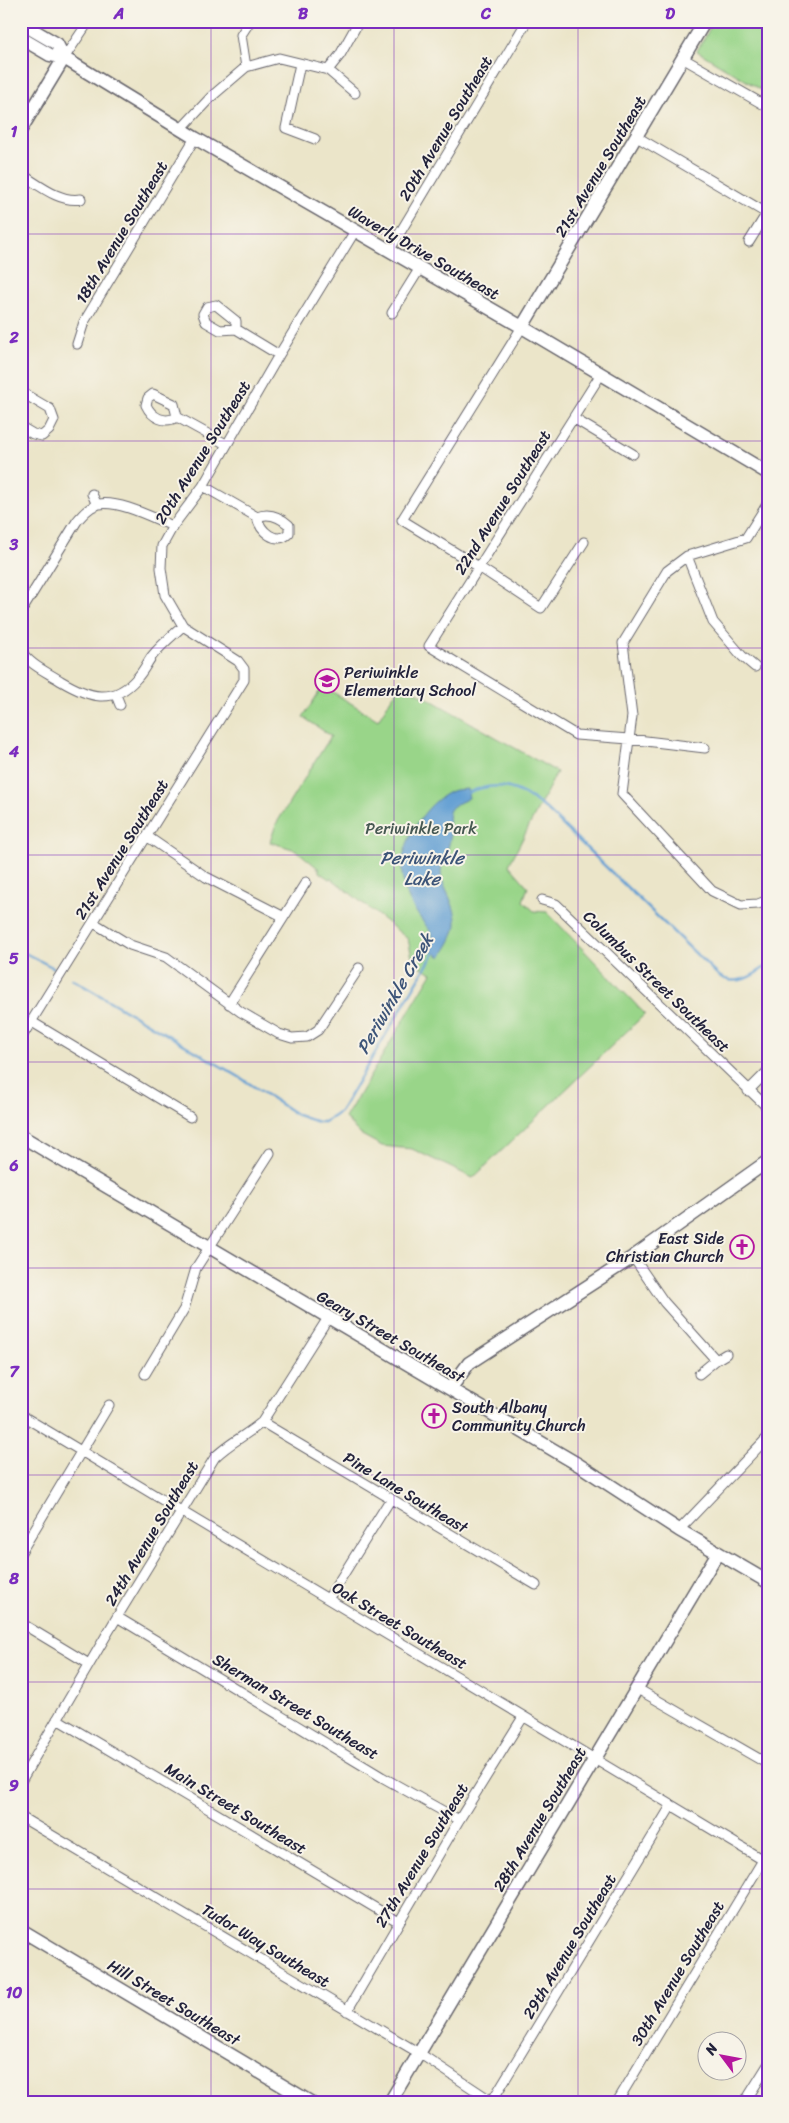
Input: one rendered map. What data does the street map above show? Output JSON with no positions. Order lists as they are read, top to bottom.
{
  "streets": {
    "main road": [
      "21st Avenue Southeast",
      "Waverly Drive Southeast",
      "Geary Street Southeast",
      "28th Avenue Southeast",
      "Hill Street Southeast"
    ],
    "street": [
      "20th Avenue Southeast",
      "18th Avenue Southeast",
      "22nd Avenue Southeast",
      "Columbus Street Southeast",
      "Pine Lane Southeast",
      "24th Avenue Southeast",
      "Oak Street Southeast",
      "Sherman Street Southeast",
      "Main Street Southeast",
      "27th Avenue Southeast",
      "Tudor Way Southeast",
      "29th Avenue Southeast",
      "30th Avenue Southeast"
    ]
  },
  "crossings": [
    ["20th Avenue Southeast", "21st Avenue Southeast"],
    ["20th Avenue Southeast", "Waverly Drive Southeast"],
    ["21st Avenue Southeast", "Waverly Drive Southeast"],
    ["18th Avenue Southeast", "Waverly Drive Southeast"],
    ["Waverly Drive Southeast", "22nd Avenue Southeast"],
    ["Geary Street Southeast", "24th Avenue Southeast"],
    ["Geary Street Southeast", "28th Avenue Southeast"],
    ["Pine Lane Southeast", "24th Avenue Southeast"],
    ["24th Avenue Southeast", "Oak Street Southeast"],
    ["24th Avenue Southeast", "Sherman Street Southeast"],
    ["24th Avenue Southeast", "Main Street Southeast"],
    ["Oak Street Southeast", "28th Avenue Southeast"],
    ["Oak Street Southeast", "27th Avenue Southeast"],
    ["Oak Street Southeast", "29th Avenue Southeast"],
    ["Oak Street Southeast", "30th Avenue Southeast"],
    ["Sherman Street Southeast", "27th Avenue Southeast"],
    ["Main Street Southeast", "27th Avenue Southeast"],
    ["28th Avenue Southeast", "Tudor Way Southeast"],
    ["27th Avenue Southeast", "Tudor Way Southeast"],
    ["Tudor Way Southeast", "29th Avenue Southeast"]
  ],
  "water": ["Periwinkle Lake", "Periwinkle Creek"],
  "parks": ["Periwinkle Park"],
  "places": {
    "school or university": ["Periwinkle Elementary School"],
    "church": ["East Side Christian Church", "South Albany Community Church"]
  },
  "north": "top left",
  "grid": {
    "columns": [
      "A",
      "B",
      "C",
      "D"
    ],
    "rows": [
      "1",
      "2",
      "3",
      "4",
      "5",
      "6",
      "7",
      "8",
      "9",
      "10"
    ]
  }
}
